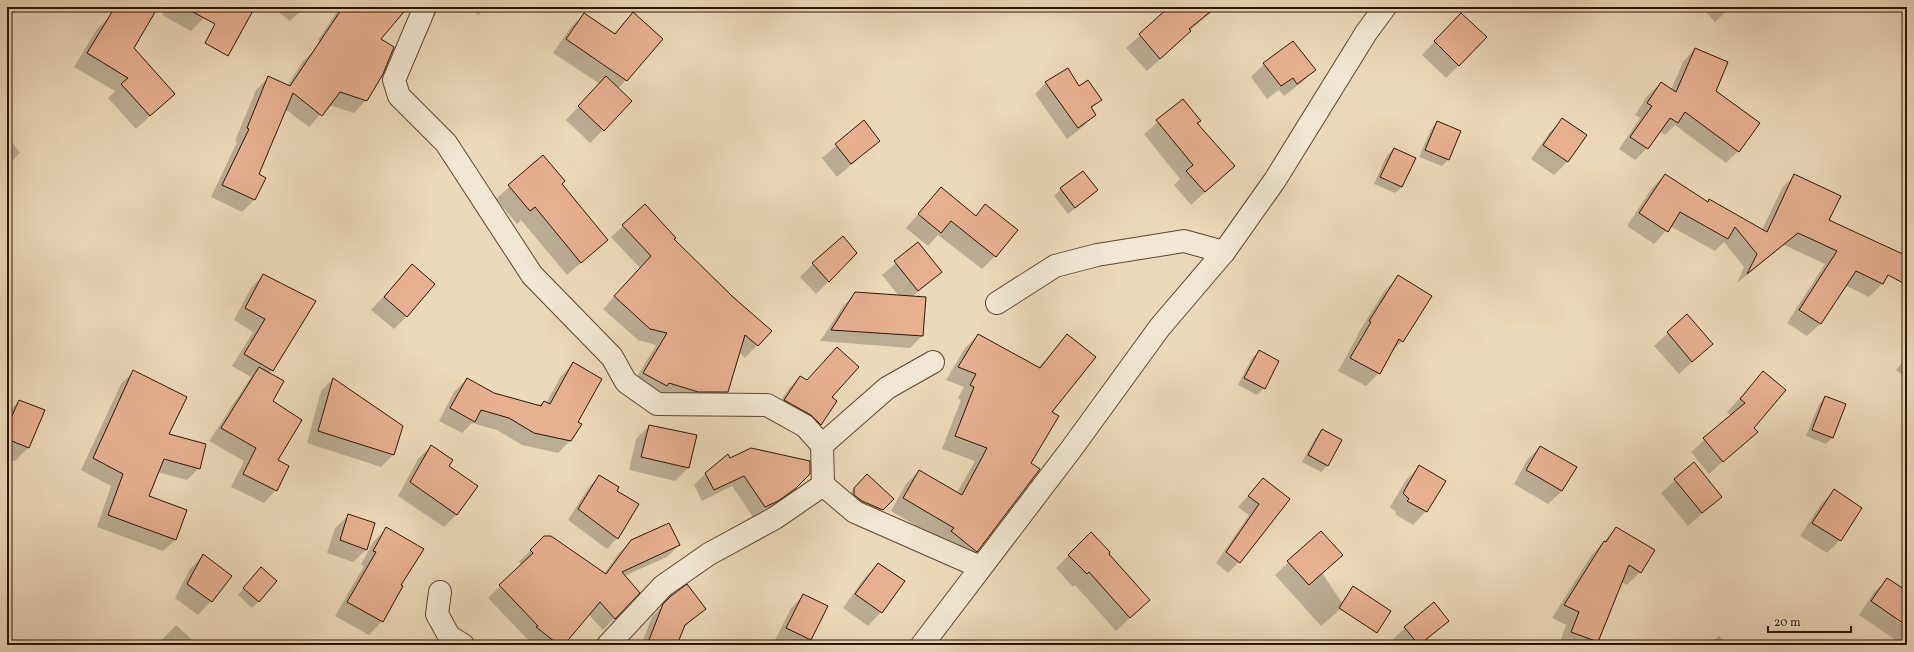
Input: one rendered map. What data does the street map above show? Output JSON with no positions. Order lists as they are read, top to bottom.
{
  "scale_bar": "20 m"
}
